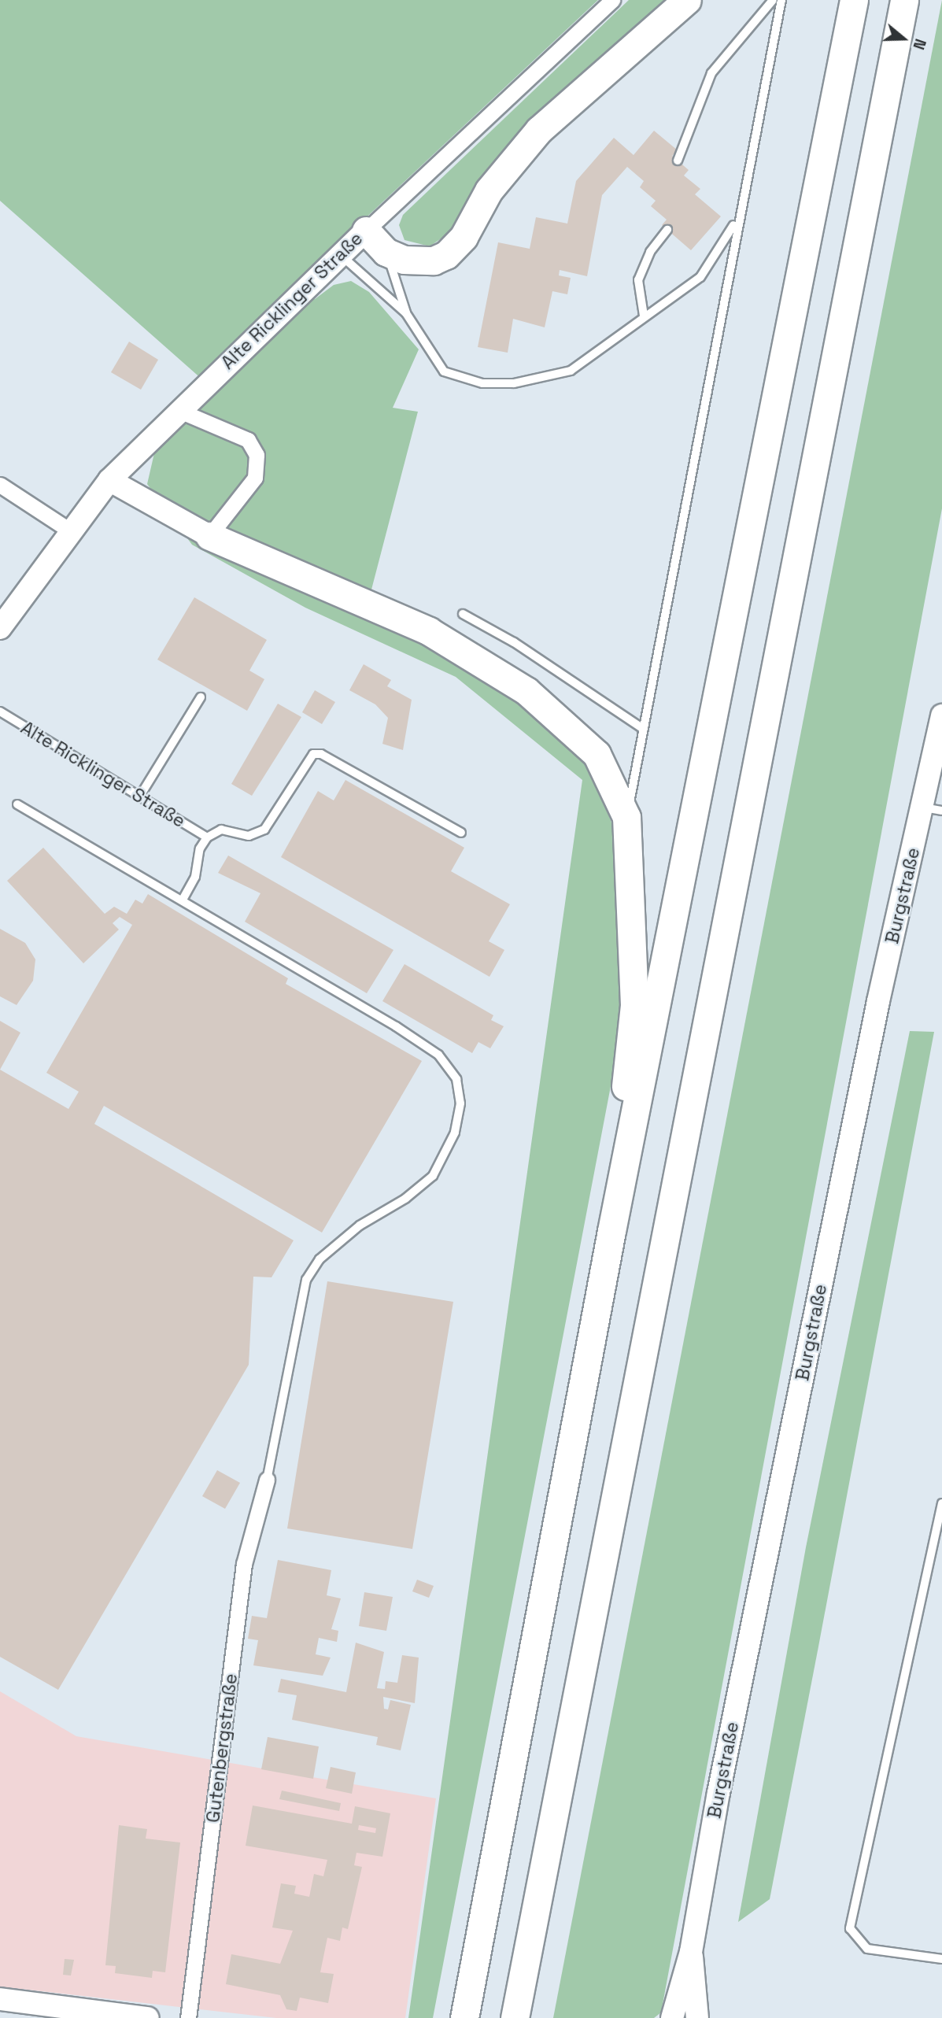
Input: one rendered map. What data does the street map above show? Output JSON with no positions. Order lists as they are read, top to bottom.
{
  "streets": {
    "street": ["Alte Ricklinger Straße", "Burgstraße", "Gutenbergstraße"]
  },
  "north": "right"
}
